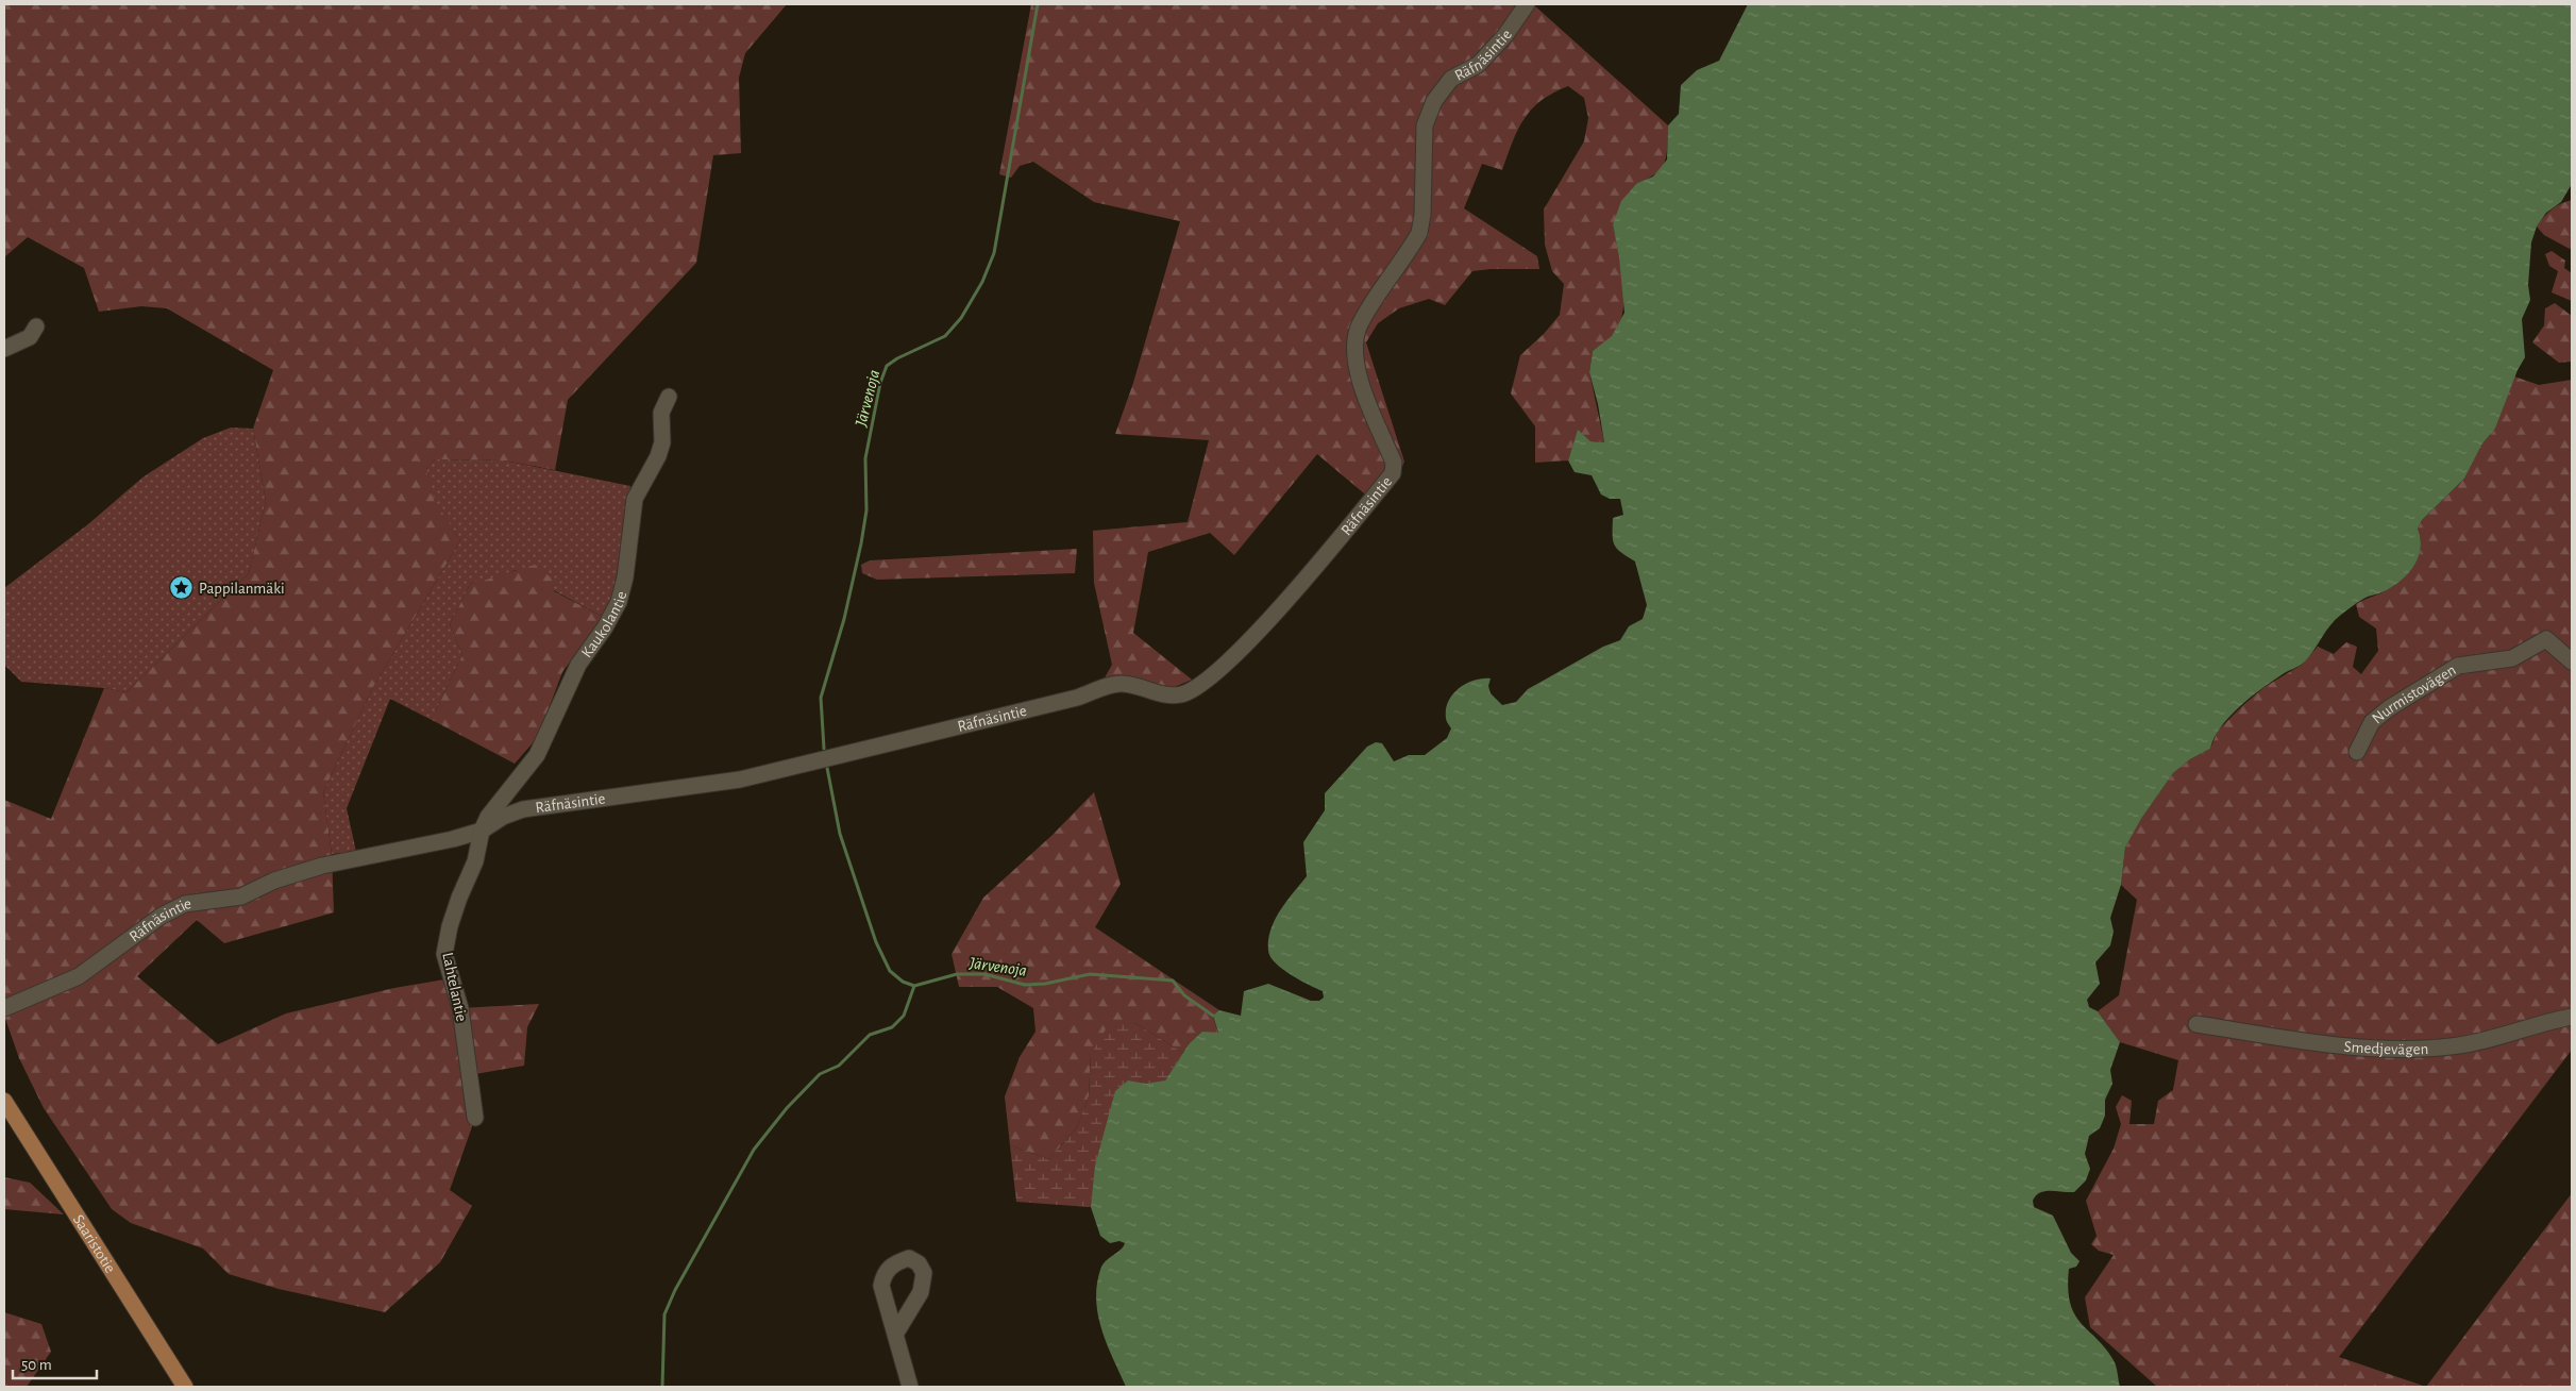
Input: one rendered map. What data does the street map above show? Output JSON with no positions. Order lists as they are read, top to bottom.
{
  "streets": {
    "main road": ["Saaristotie"],
    "street": [
      "Räfnäsintie",
      "Kaukolantie",
      "Nurmistovägen",
      "Lahtelantie",
      "Smedjevägen"
    ]
  },
  "crossings": [
    ["Räfnäsintie", "Kaukolantie"],
    ["Räfnäsintie", "Lahtelantie"],
    ["Kaukolantie", "Lahtelantie"]
  ],
  "water": ["Järvenoja"],
  "places": {
    "place": ["Pappilanmäki"]
  },
  "scale_bar": "50 m"
}
